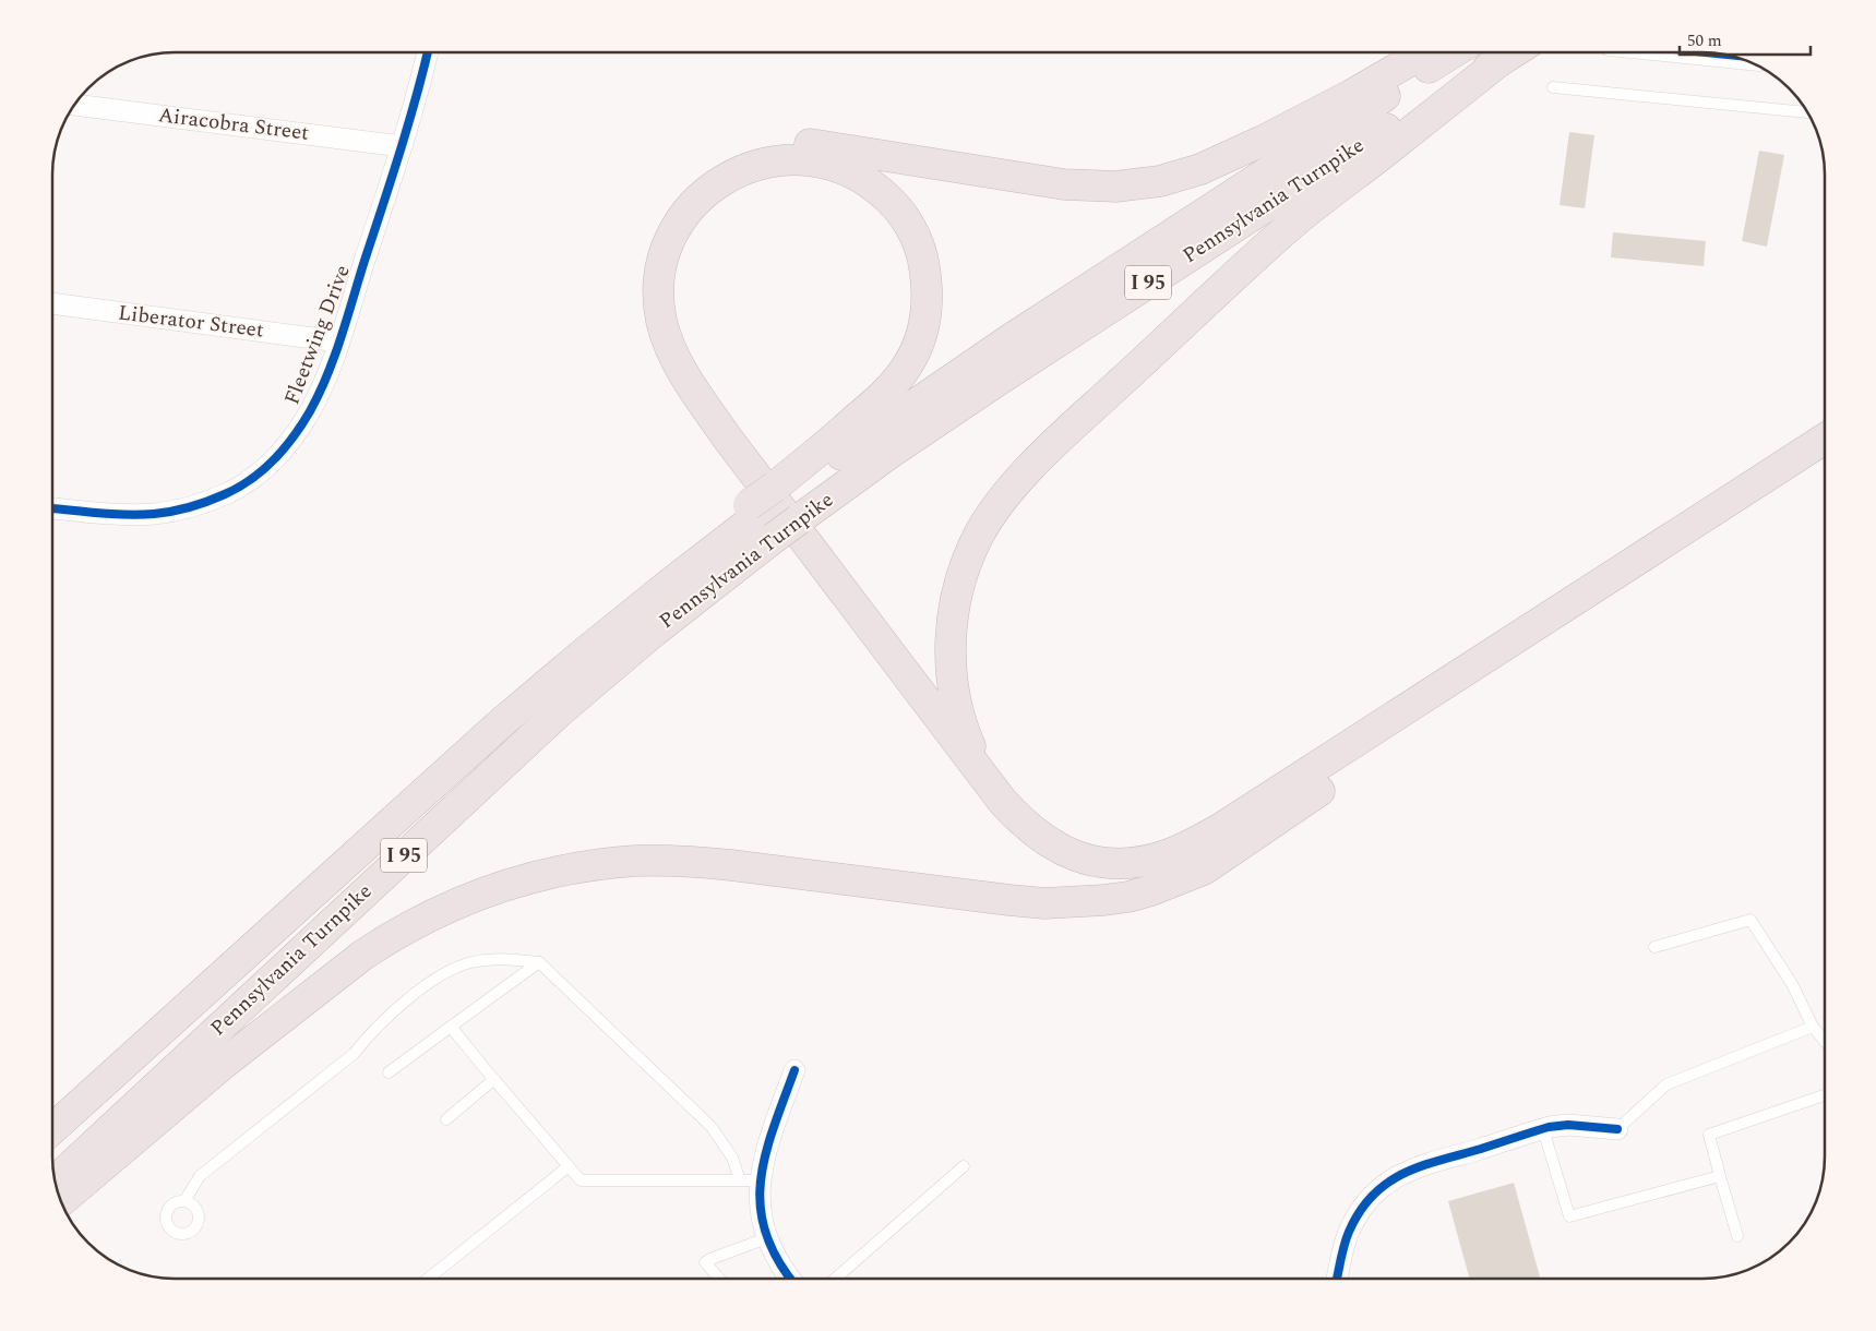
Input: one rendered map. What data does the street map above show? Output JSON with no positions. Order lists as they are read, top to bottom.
{
  "streets": {
    "highway": ["Pennsylvania Turnpike", "I 95"],
    "street": ["Airacobra Street", "Liberator Street", "Fleetwing Drive"]
  },
  "crossings": [
    ["Airacobra Street", "Fleetwing Drive"],
    ["Liberator Street", "Fleetwing Drive"]
  ],
  "scale_bar": "50 m"
}
